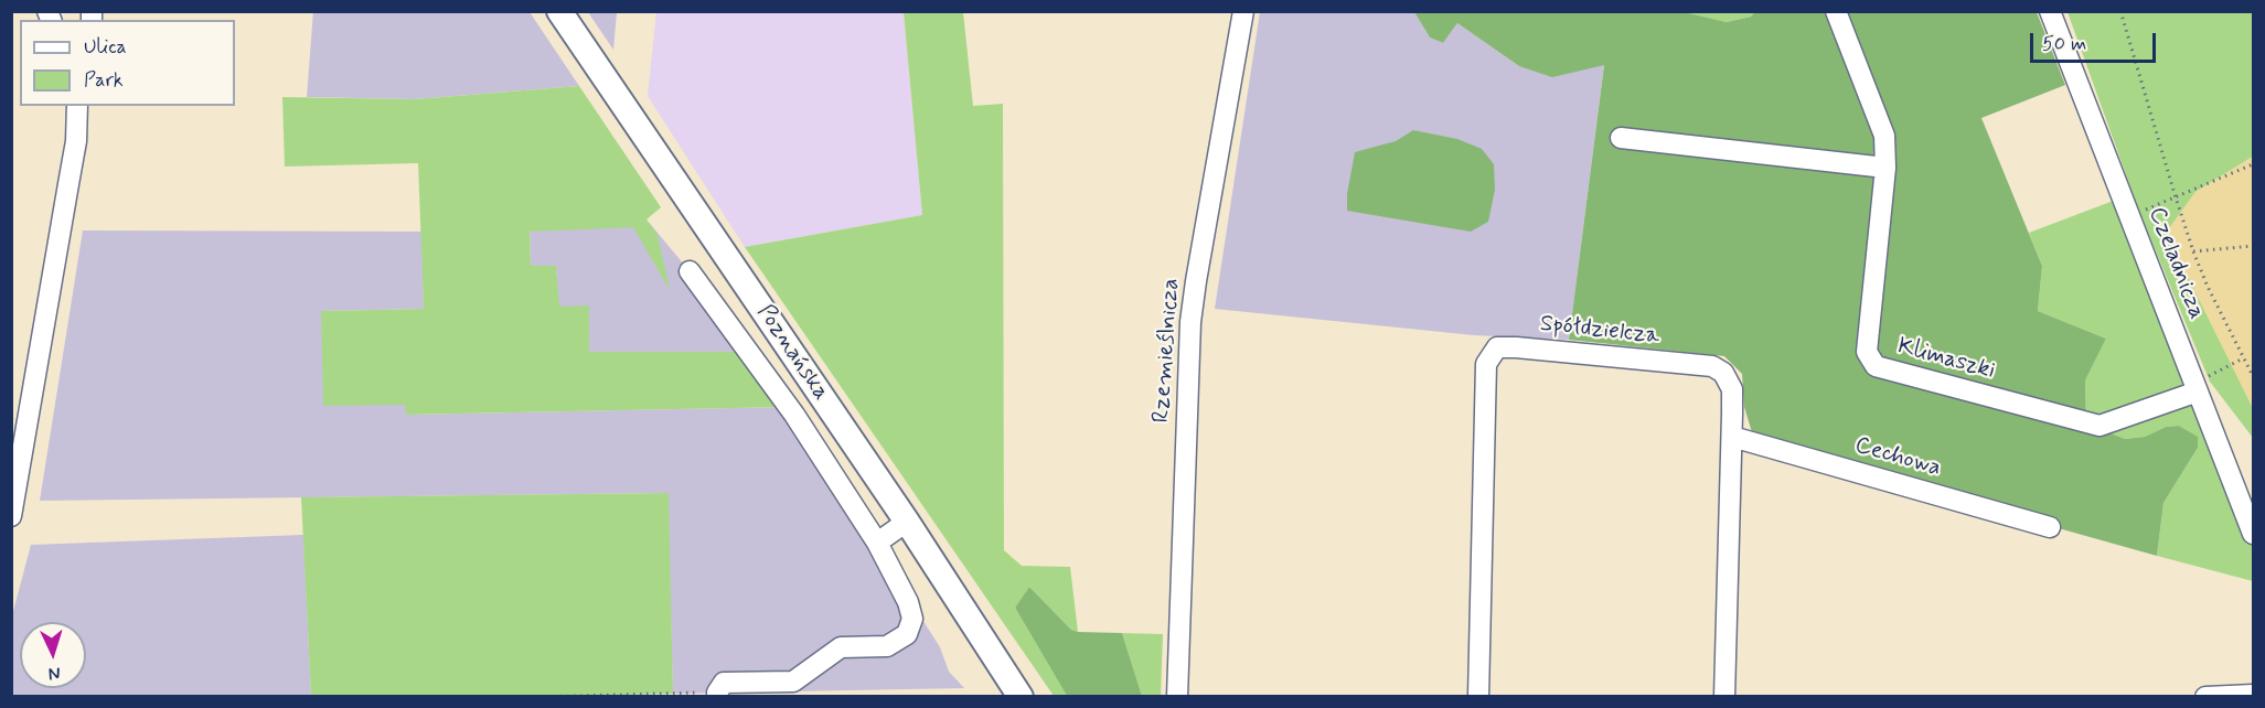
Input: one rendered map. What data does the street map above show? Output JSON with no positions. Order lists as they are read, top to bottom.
{
  "streets": {
    "main road": ["Poznańska"],
    "street": [
      "Czeladnicza",
      "Spółdzielcza",
      "Rzemieślnicza",
      "Klimaszki",
      "Cechowa"
    ]
  },
  "crossings": [
    ["Czeladnicza", "Klimaszki"],
    ["Spółdzielcza", "Cechowa"]
  ],
  "legend": ["Ulica", "Park"],
  "scale_bar": "50 m",
  "north": "bottom"
}
